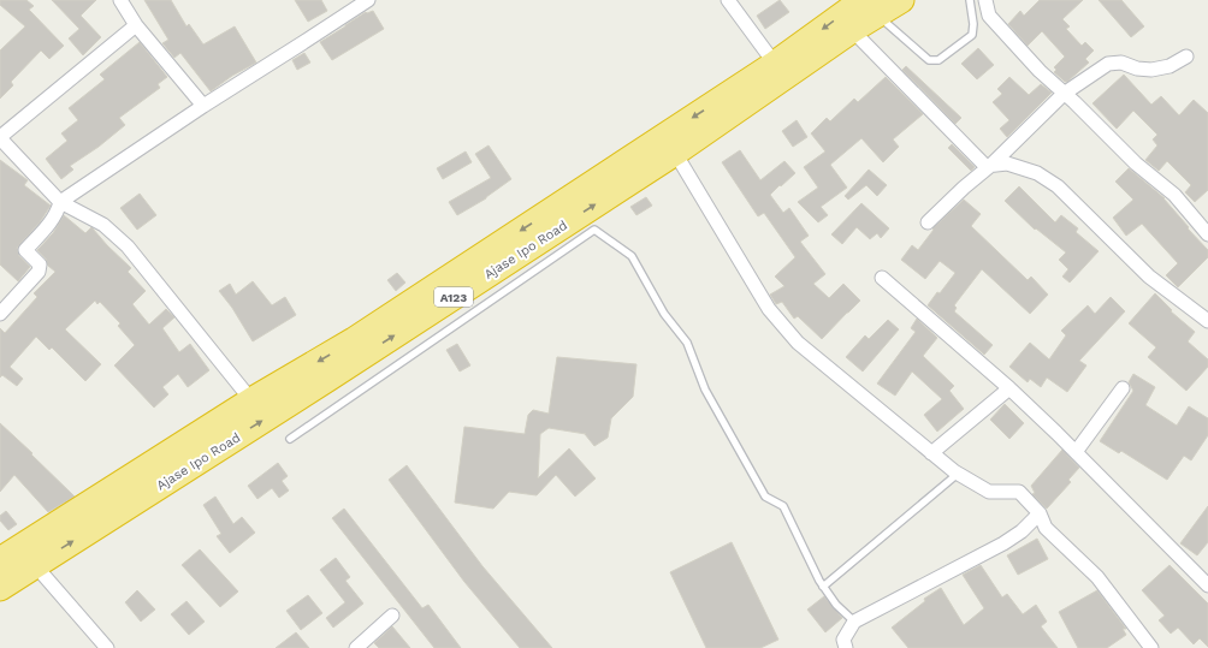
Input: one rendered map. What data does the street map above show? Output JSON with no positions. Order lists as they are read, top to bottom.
{
  "streets": {
    "highway": ["Ajase Ipo Road", "A123"]
  }
}
